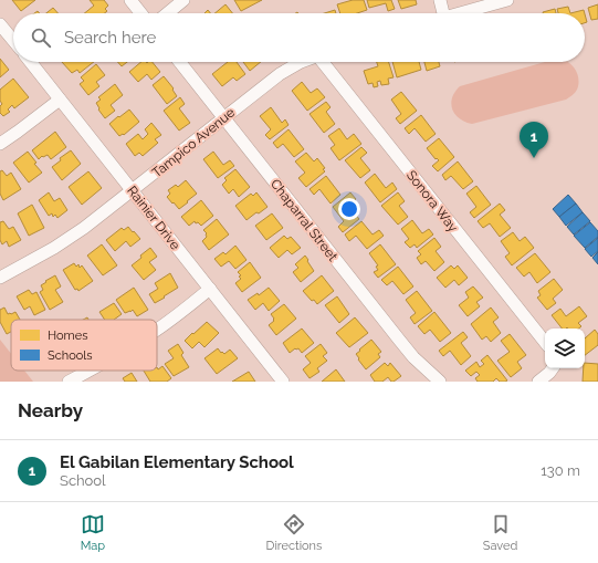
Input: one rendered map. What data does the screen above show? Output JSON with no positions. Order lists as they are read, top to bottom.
{
  "streets": {
    "street": [
      "Tampico Avenue",
      "Sonora Way",
      "Rainier Drive",
      "Chaparral Street"
    ]
  },
  "crossings": [
    ["Tampico Avenue", "Rainier Drive"],
    ["Tampico Avenue", "Chaparral Street"]
  ],
  "legend": ["Homes", "Schools"],
  "page": {
    "search": "Search here",
    "pins": "1",
    "heading": "Nearby",
    "list": [
      {
        "mark": "1",
        "name": "El Gabilan Elementary School",
        "note": "School",
        "value": "130 m"
      }
    ],
    "nav": ["Map", "Directions", "Saved"]
  }
}
